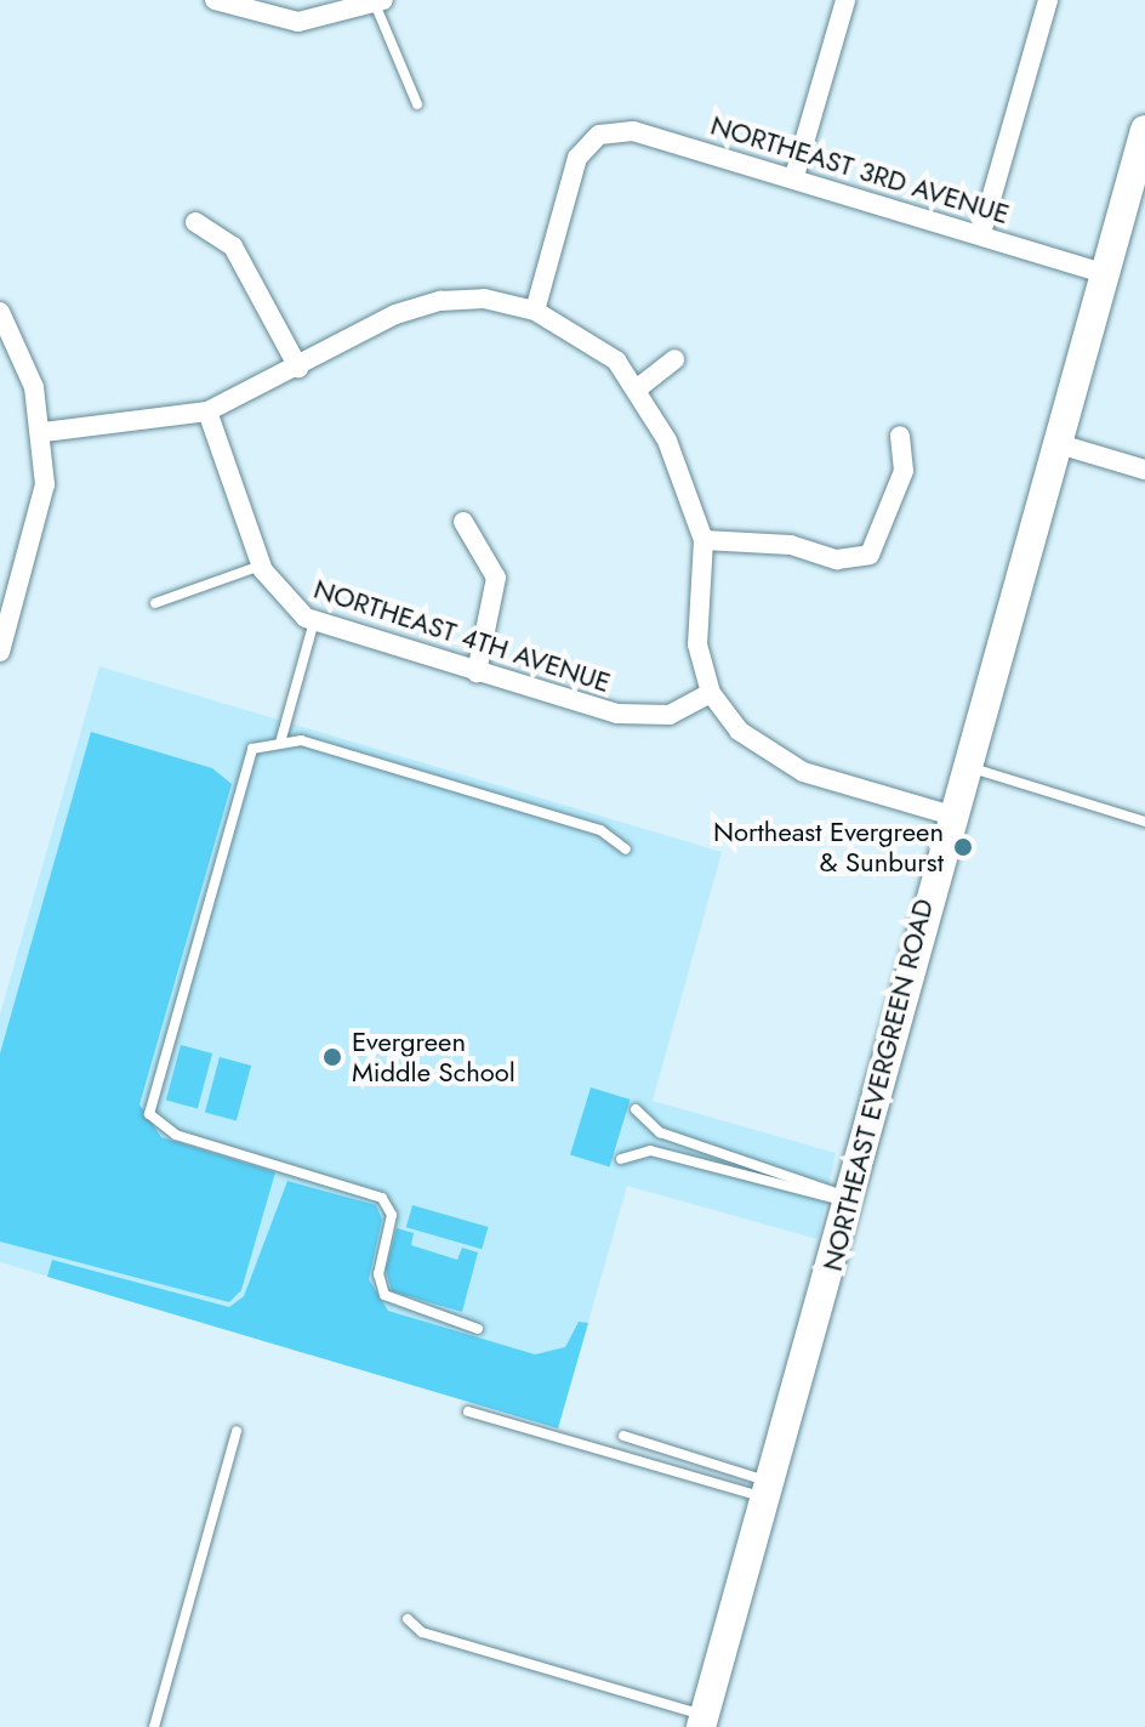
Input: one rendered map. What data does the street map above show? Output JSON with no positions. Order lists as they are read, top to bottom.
{
  "streets": {
    "main road": ["NORTHEAST EVERGREEN ROAD"],
    "street": ["NORTHEAST 3RD AVENUE", "NORTHEAST 4TH AVENUE"]
  },
  "crossings": [
    ["NORTHEAST 3RD AVENUE", "NORTHEAST EVERGREEN ROAD"]
  ],
  "places": ["Northeast Evergreen & Sunburst", "Evergreen Middle School"]
}
